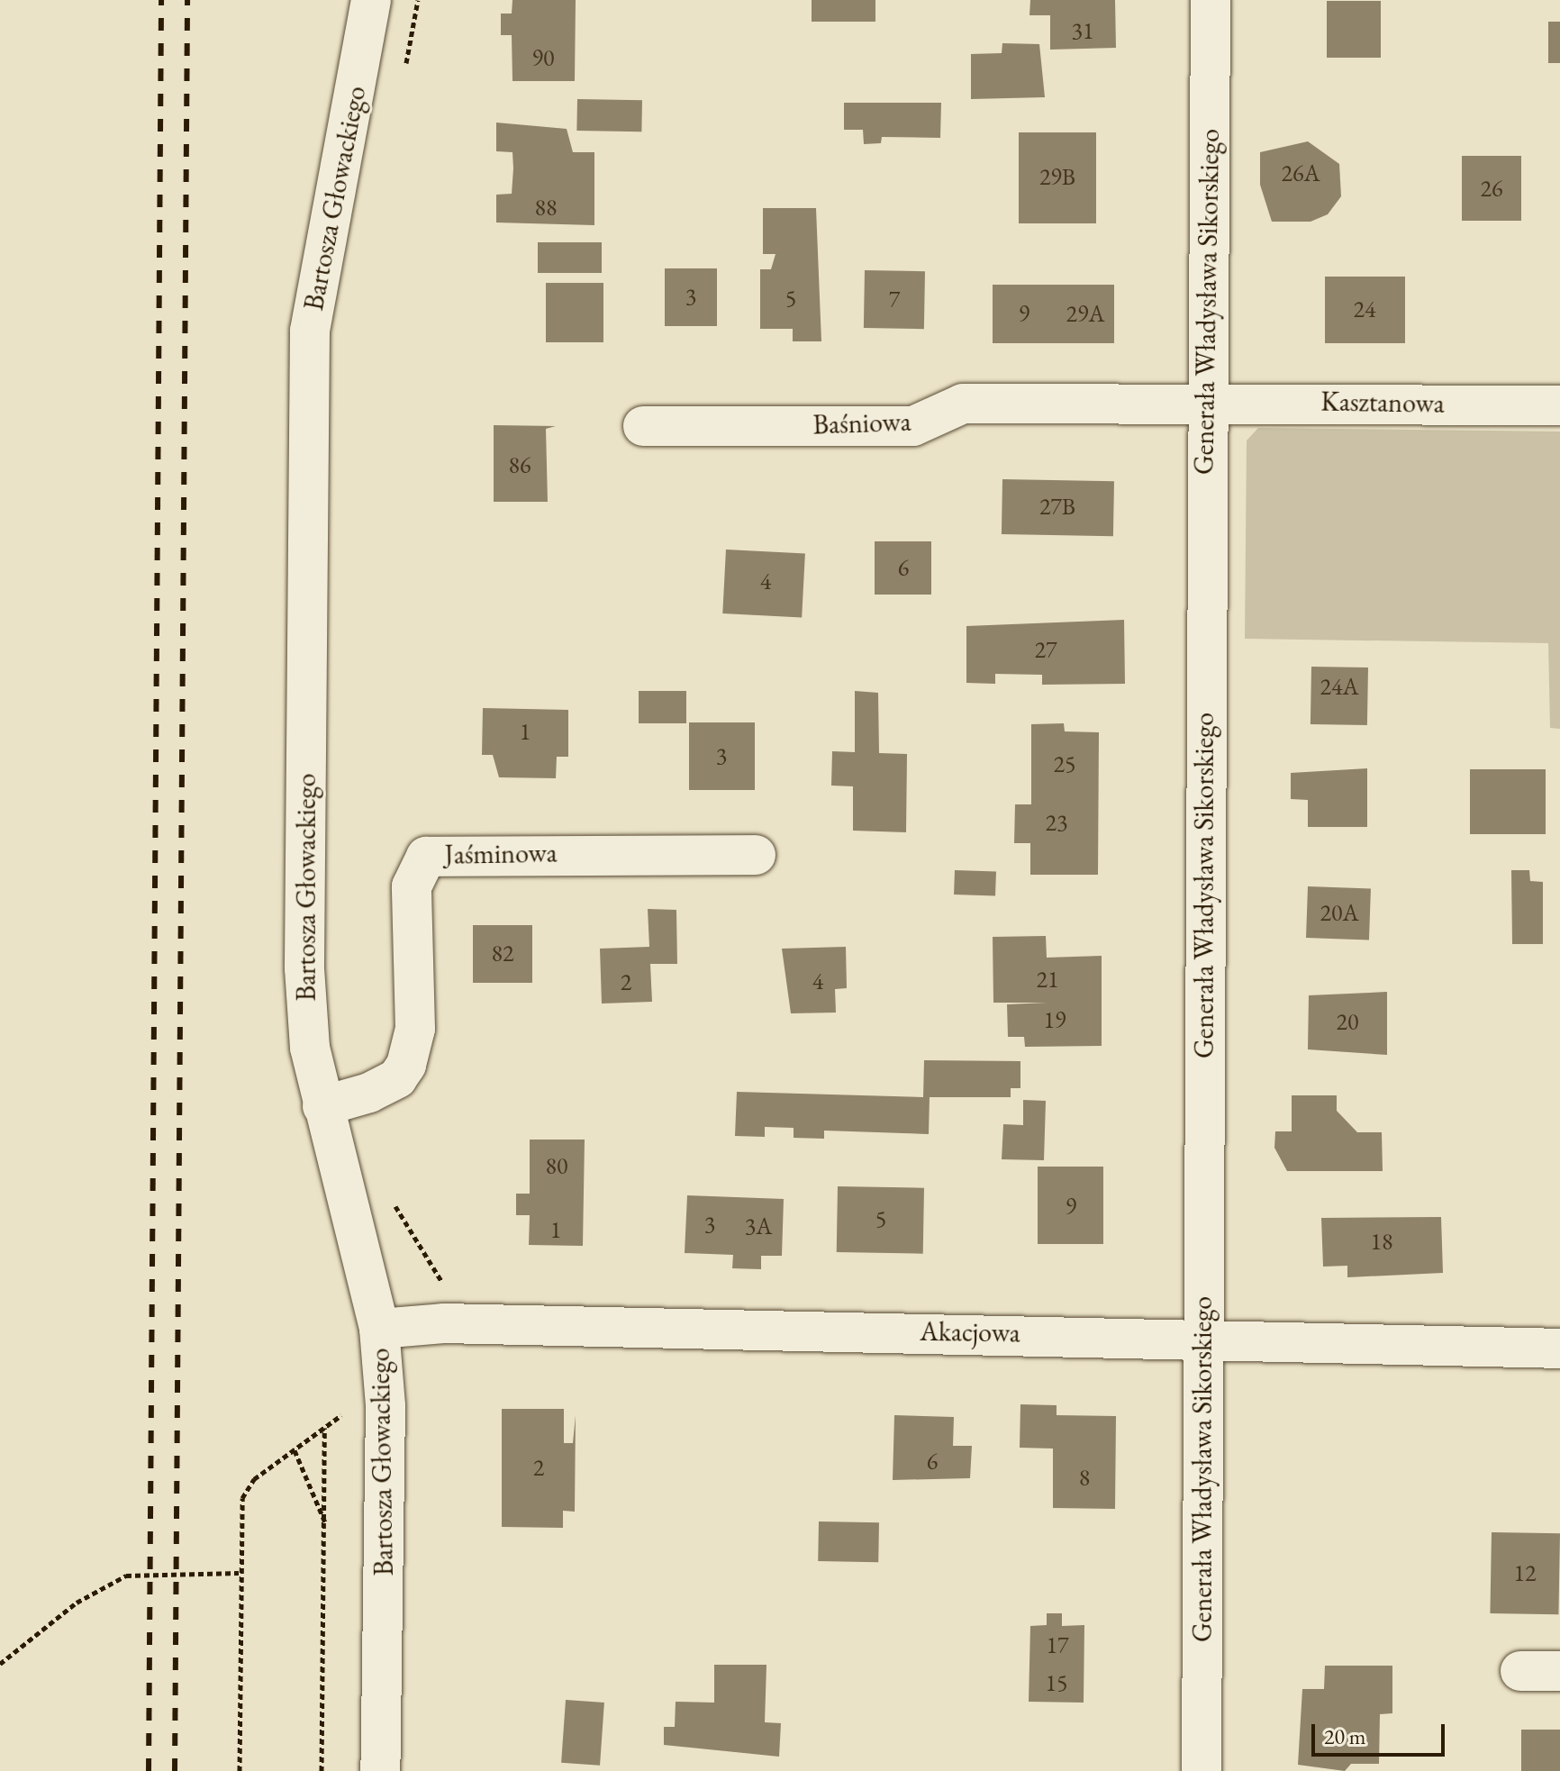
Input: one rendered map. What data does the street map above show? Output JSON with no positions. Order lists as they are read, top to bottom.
{
  "streets": {
    "street": [
      "Bartosza Głowackiego",
      "Generała Władysława Sikorskiego",
      "Kasztanowa",
      "Baśniowa",
      "Jaśminowa",
      "Akacjowa"
    ]
  },
  "crossings": [
    ["Bartosza Głowackiego", "Jaśminowa"],
    ["Bartosza Głowackiego", "Akacjowa"],
    ["Generała Władysława Sikorskiego", "Kasztanowa"],
    ["Generała Władysława Sikorskiego", "Baśniowa"],
    ["Generała Władysława Sikorskiego", "Akacjowa"],
    ["Kasztanowa", "Baśniowa"]
  ],
  "house_numbers": [
    "31",
    "90",
    "26A",
    "29B",
    "26",
    "88",
    "3",
    "5",
    "7",
    "24",
    "9",
    "29A",
    "86",
    "27B",
    "6",
    "4",
    "27",
    "24A",
    "1",
    "3",
    "25",
    "23",
    "20A",
    "82",
    "21",
    "4",
    "2",
    "19",
    "20",
    "80",
    "9",
    "5",
    "3",
    "3A",
    "1",
    "18",
    "6",
    "2",
    "8",
    "12",
    "17",
    "15"
  ],
  "scale_bar": "20 m"
}
